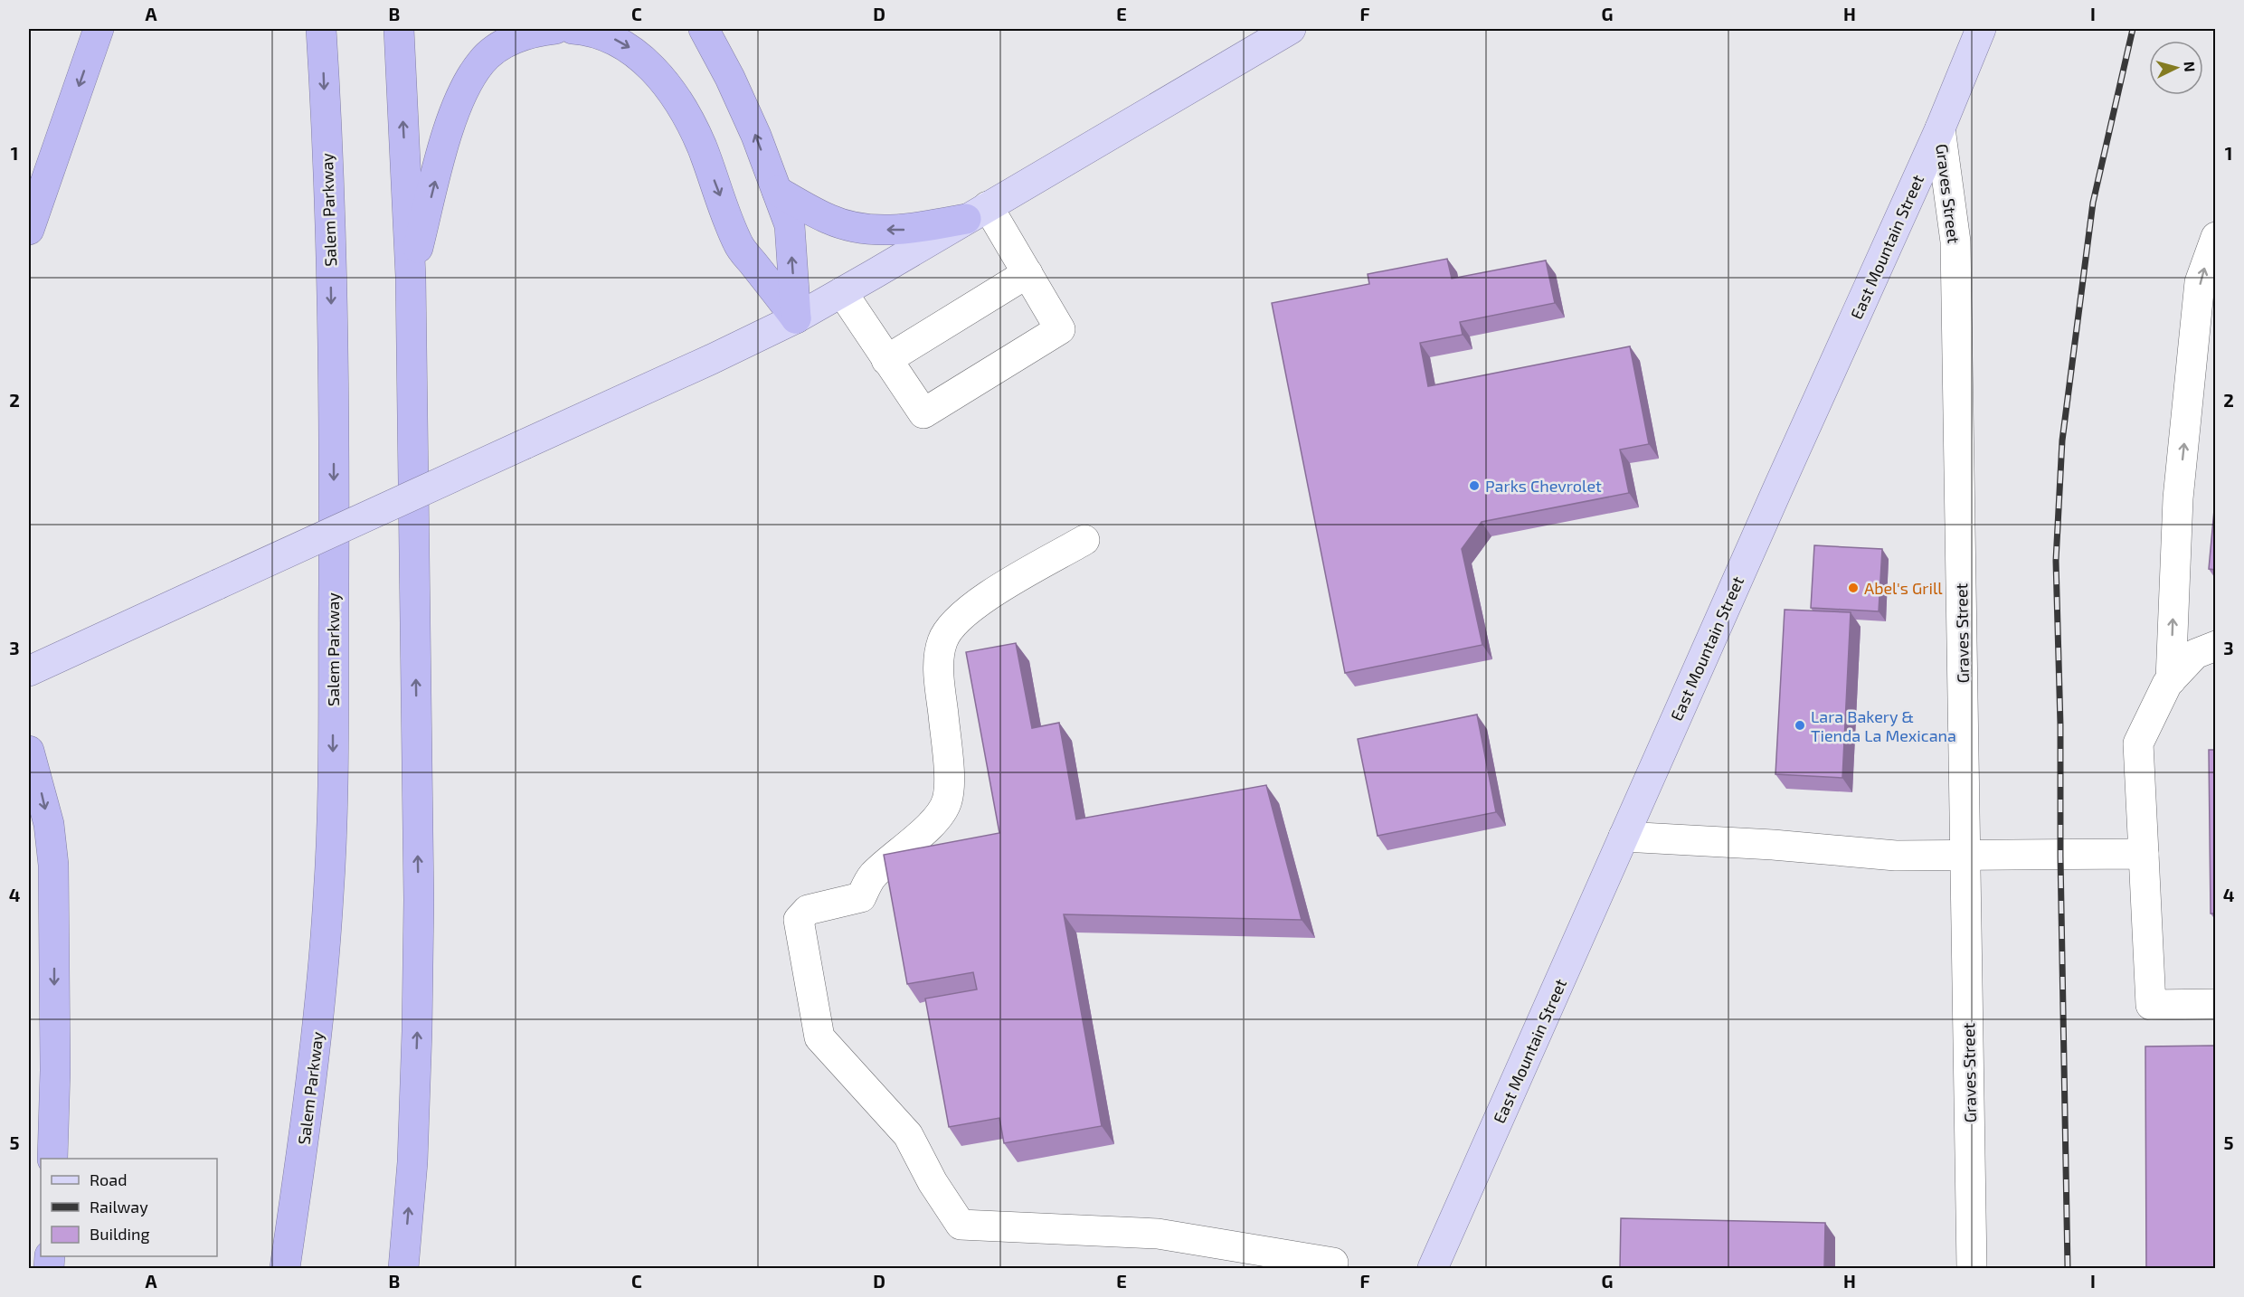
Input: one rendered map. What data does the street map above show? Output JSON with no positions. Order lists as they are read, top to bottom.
{
  "streets": {
    "highway": ["Salem Parkway"],
    "main road": ["East Mountain Street"],
    "street": ["Graves Street"]
  },
  "crossings": [
    ["Graves Street", "East Mountain Street"]
  ],
  "places": ["Parks Chevrolet", "Abel's Grill", "Lara Bakery & Tienda La Mexicana"],
  "legend": ["Road", "Railway", "Building"],
  "north": "right",
  "grid": {
    "columns": [
      "A",
      "B",
      "C",
      "D",
      "E",
      "F",
      "G",
      "H",
      "I"
    ],
    "rows": [
      "1",
      "2",
      "3",
      "4",
      "5"
    ]
  }
}
